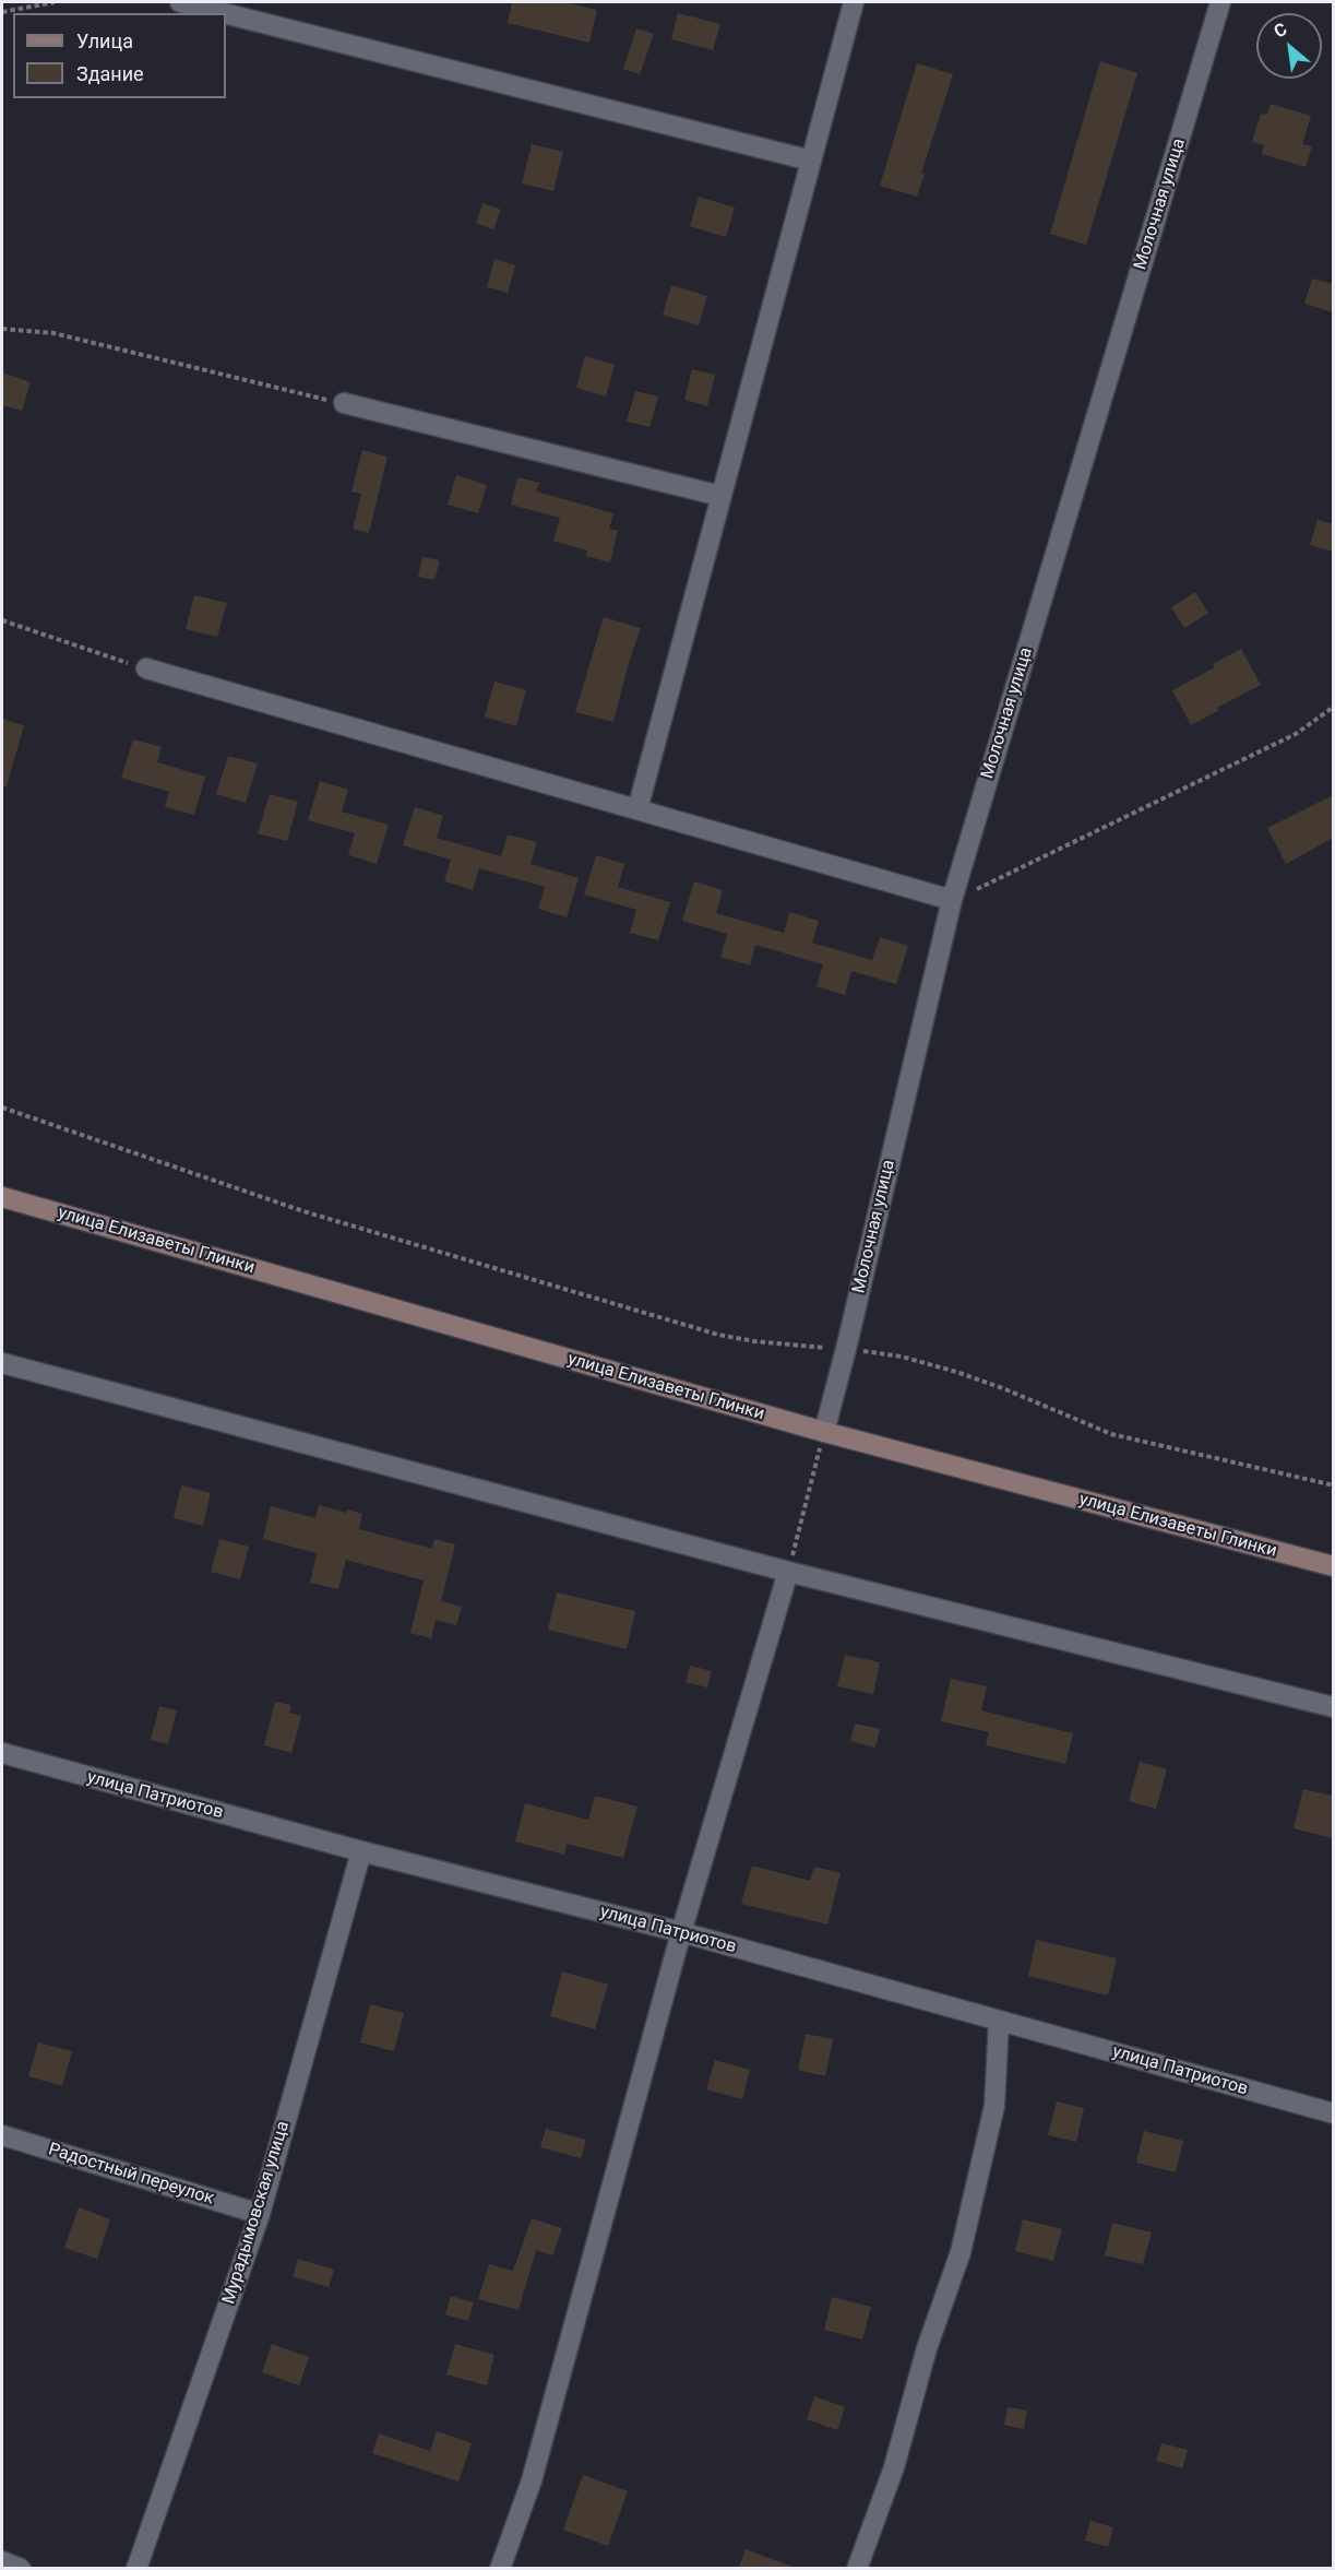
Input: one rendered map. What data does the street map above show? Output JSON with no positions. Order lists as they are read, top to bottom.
{
  "streets": {
    "street": [
      "Молочная улица",
      "улица Елизаветы Глинки",
      "улица Патриотов",
      "Радостный переулок",
      "Мурадымовская улица"
    ]
  },
  "crossings": [
    ["Молочная улица", "улица Елизаветы Глинки"],
    ["улица Патриотов", "Мурадымовская улица"],
    ["Радостный переулок", "Мурадымовская улица"]
  ],
  "legend": ["Улица", "Здание"],
  "north": "top left"
}
